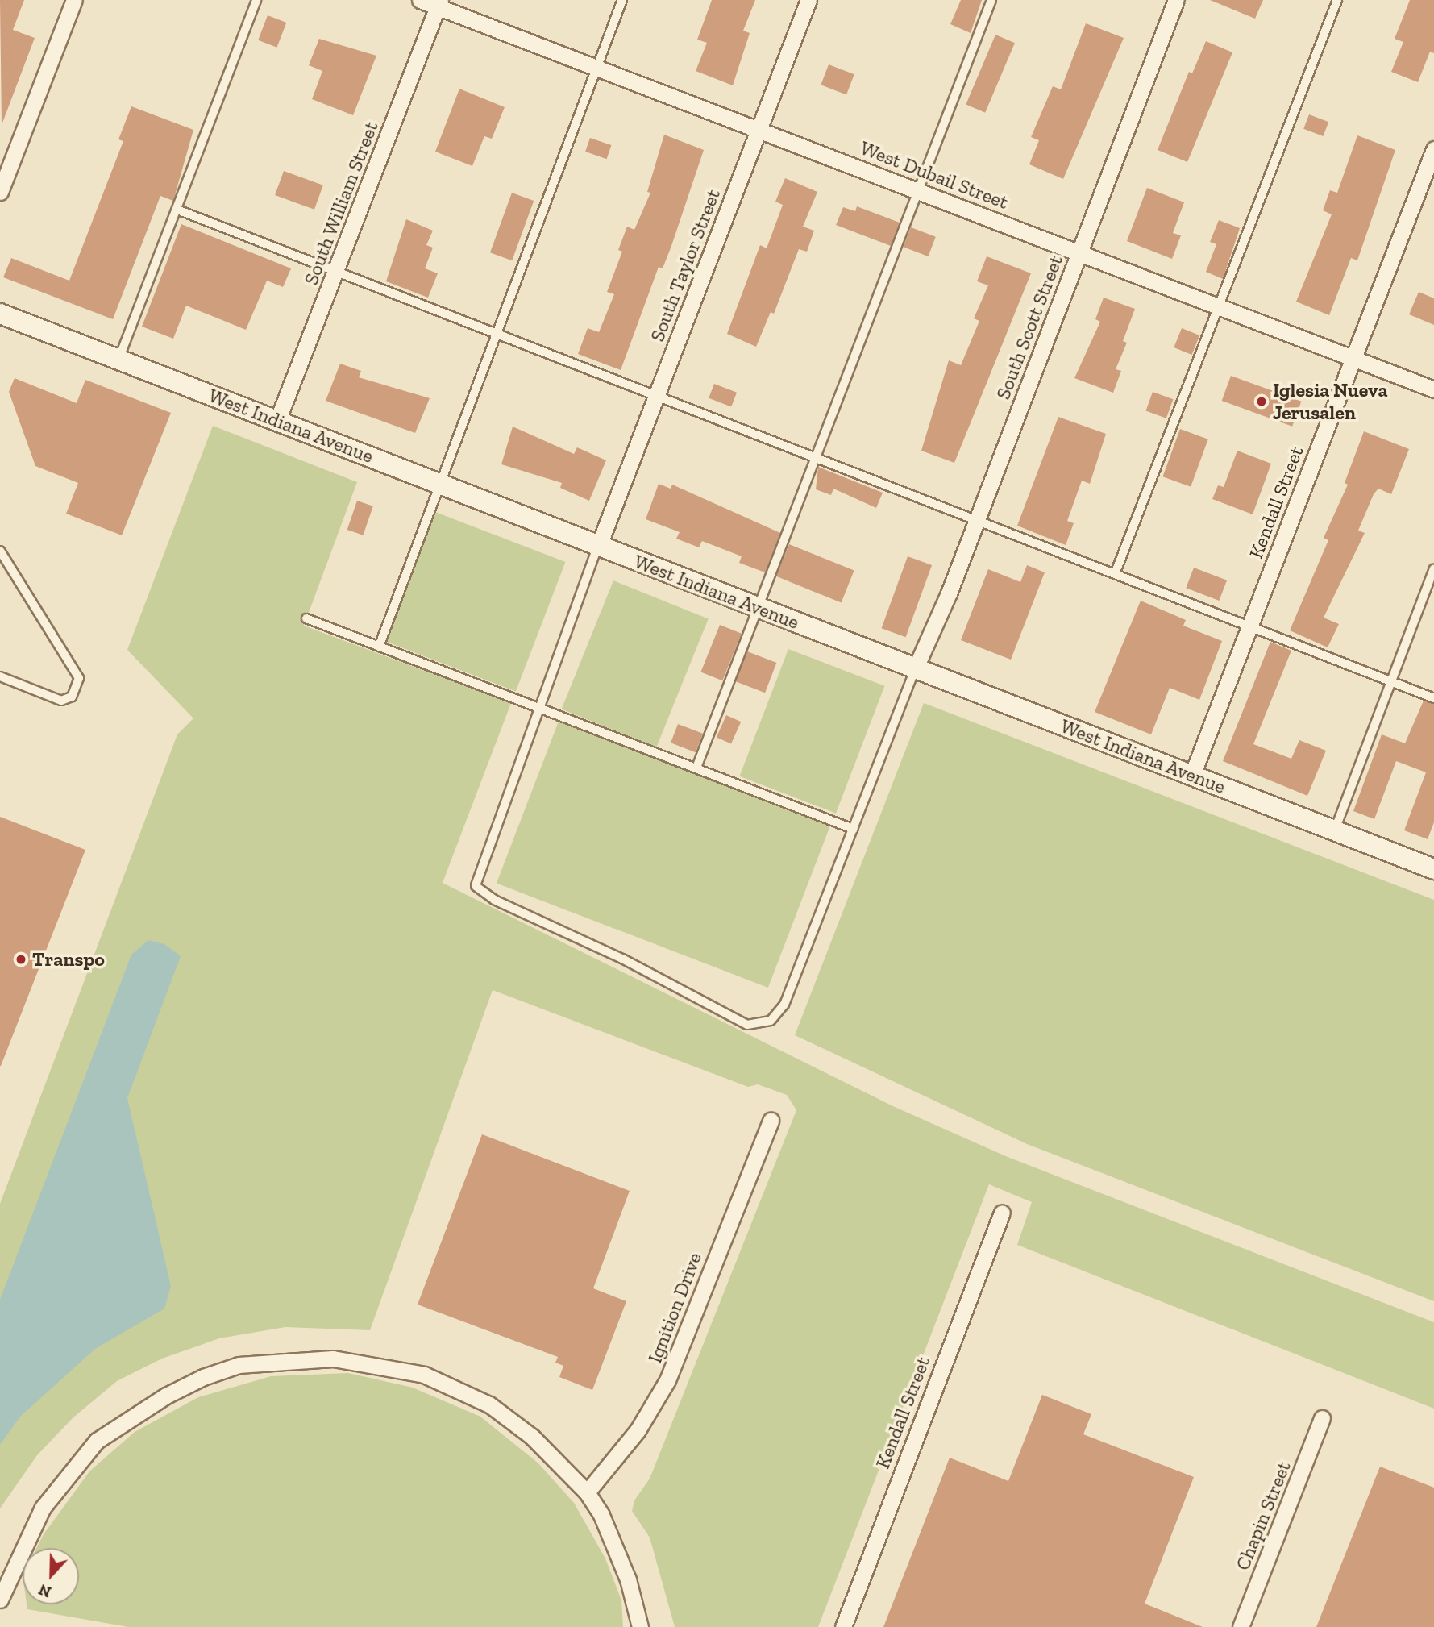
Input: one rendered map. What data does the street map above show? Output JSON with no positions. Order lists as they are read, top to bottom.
{
  "streets": {
    "street": [
      "West Dubail Street",
      "South William Street",
      "South Taylor Street",
      "South Scott Street",
      "West Indiana Avenue",
      "Kendall Street",
      "Ignition Drive",
      "Chapin Street"
    ]
  },
  "crossings": [
    ["West Dubail Street", "South William Street"],
    ["West Dubail Street", "South Taylor Street"],
    ["West Dubail Street", "South Scott Street"],
    ["West Dubail Street", "Kendall Street"],
    ["South William Street", "West Indiana Avenue"],
    ["South Taylor Street", "West Indiana Avenue"],
    ["South Scott Street", "West Indiana Avenue"],
    ["West Indiana Avenue", "Kendall Street"]
  ],
  "places": ["Iglesia Nueva Jerusalen", "Transpo"],
  "north": "bottom"
}
